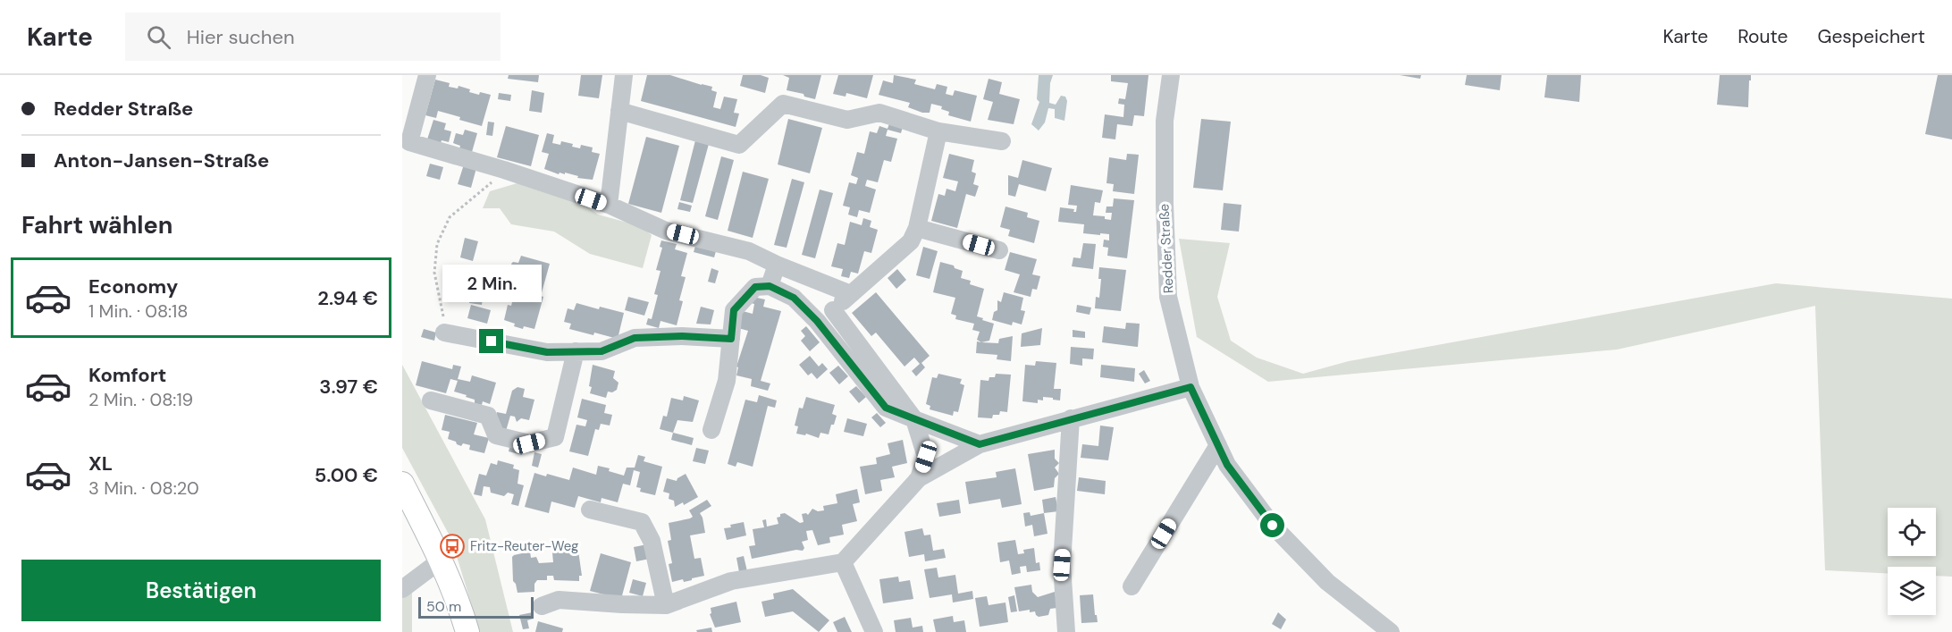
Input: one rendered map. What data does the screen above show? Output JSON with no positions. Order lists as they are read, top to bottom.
{
  "streets": {
    "street": ["Redder Straße"]
  },
  "places": {
    "bus stop": ["Fritz-Reuter-Weg"]
  },
  "scale_bar": "50 m",
  "page": {
    "header": "Karte",
    "search": "Hier suchen",
    "nav": ["Karte", "Route", "Gespeichert"],
    "banner": ["Redder Straße", "Anton-Jansen-Straße"],
    "heading": "Fahrt wählen",
    "list": [
      {
        "name": "Economy",
        "note": "1 Min. · 08:18",
        "value": "2.94 €"
      },
      {
        "name": "Komfort",
        "note": "2 Min. · 08:19",
        "value": "3.97 €"
      },
      {
        "name": "XL",
        "note": "3 Min. · 08:20",
        "value": "5.00 €"
      }
    ],
    "bubble": "2 Min.",
    "buttons": "Bestätigen",
    "scale": "50 m"
  }
}
